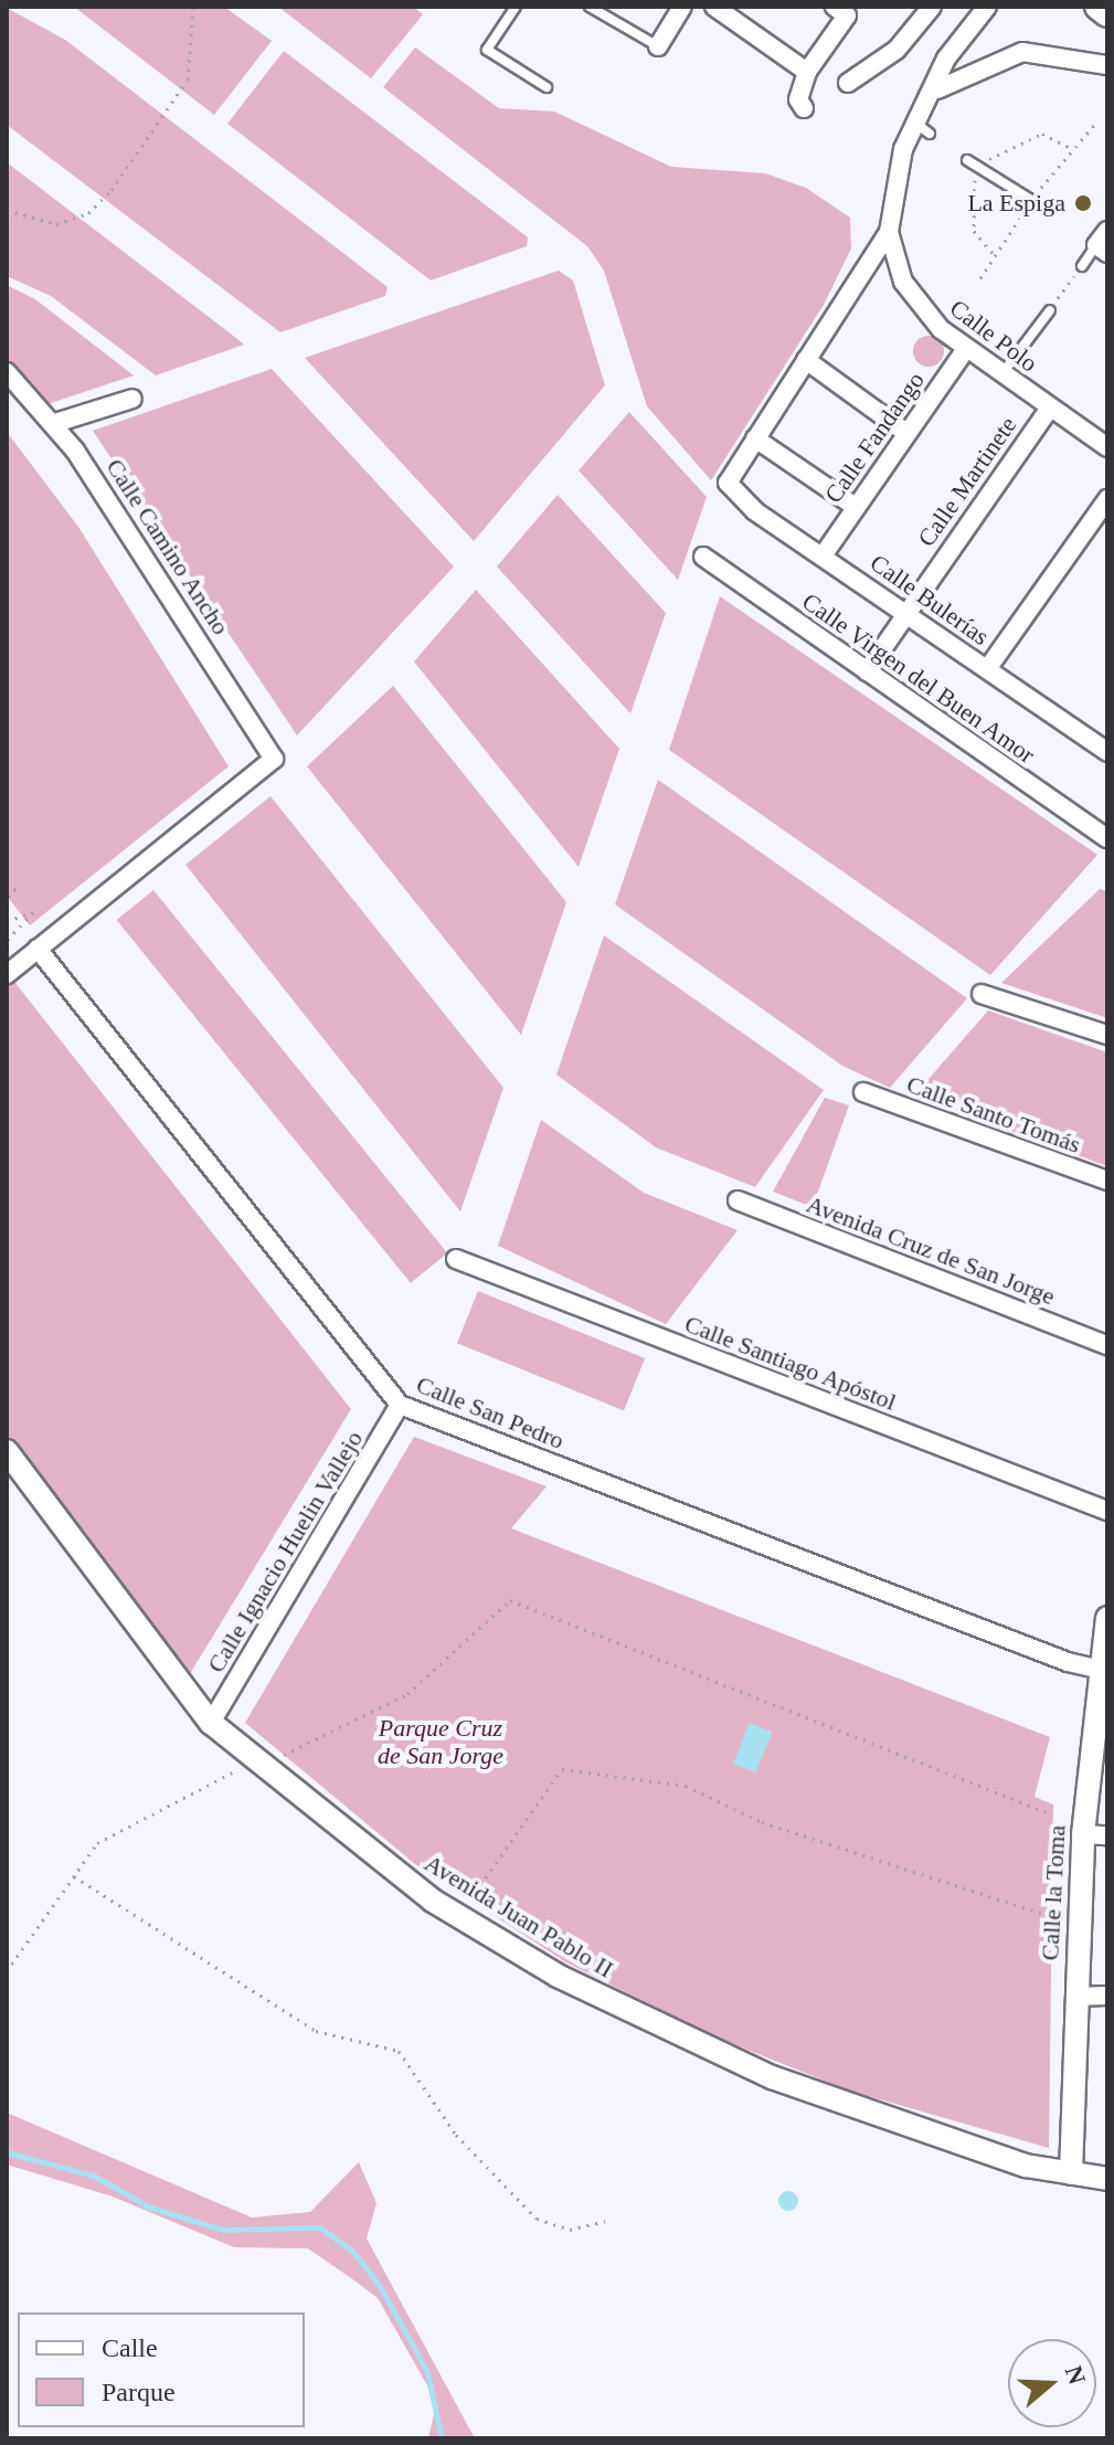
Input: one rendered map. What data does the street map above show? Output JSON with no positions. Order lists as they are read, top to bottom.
{
  "streets": {
    "street": [
      "Calle Polo",
      "Calle Fandango",
      "Calle Martinete",
      "Calle Camino Ancho",
      "Calle Bulerías",
      "Calle Virgen del Buen Amor",
      "Calle Santo Tomás",
      "Avenida Cruz de San Jorge",
      "Calle Santiago Apóstol",
      "Calle San Pedro",
      "Calle Ignacio Huelin Vallejo",
      "Calle la Toma",
      "Avenida Juan Pablo II"
    ]
  },
  "crossings": [
    ["Calle Polo", "Calle Fandango"],
    ["Calle Polo", "Calle Martinete"],
    ["Calle Fandango", "Calle Bulerías"],
    ["Calle Martinete", "Calle Bulerías"],
    ["Calle Martinete", "Calle Virgen del Buen Amor"],
    ["Calle Camino Ancho", "Calle San Pedro"],
    ["Calle San Pedro", "Calle Ignacio Huelin Vallejo"],
    ["Calle San Pedro", "Calle la Toma"],
    ["Calle Ignacio Huelin Vallejo", "Avenida Juan Pablo II"],
    ["Calle la Toma", "Avenida Juan Pablo II"]
  ],
  "parks": ["Parque Cruz de San Jorge"],
  "places": ["La Espiga"],
  "legend": ["Calle", "Parque"],
  "north": "right"
}
